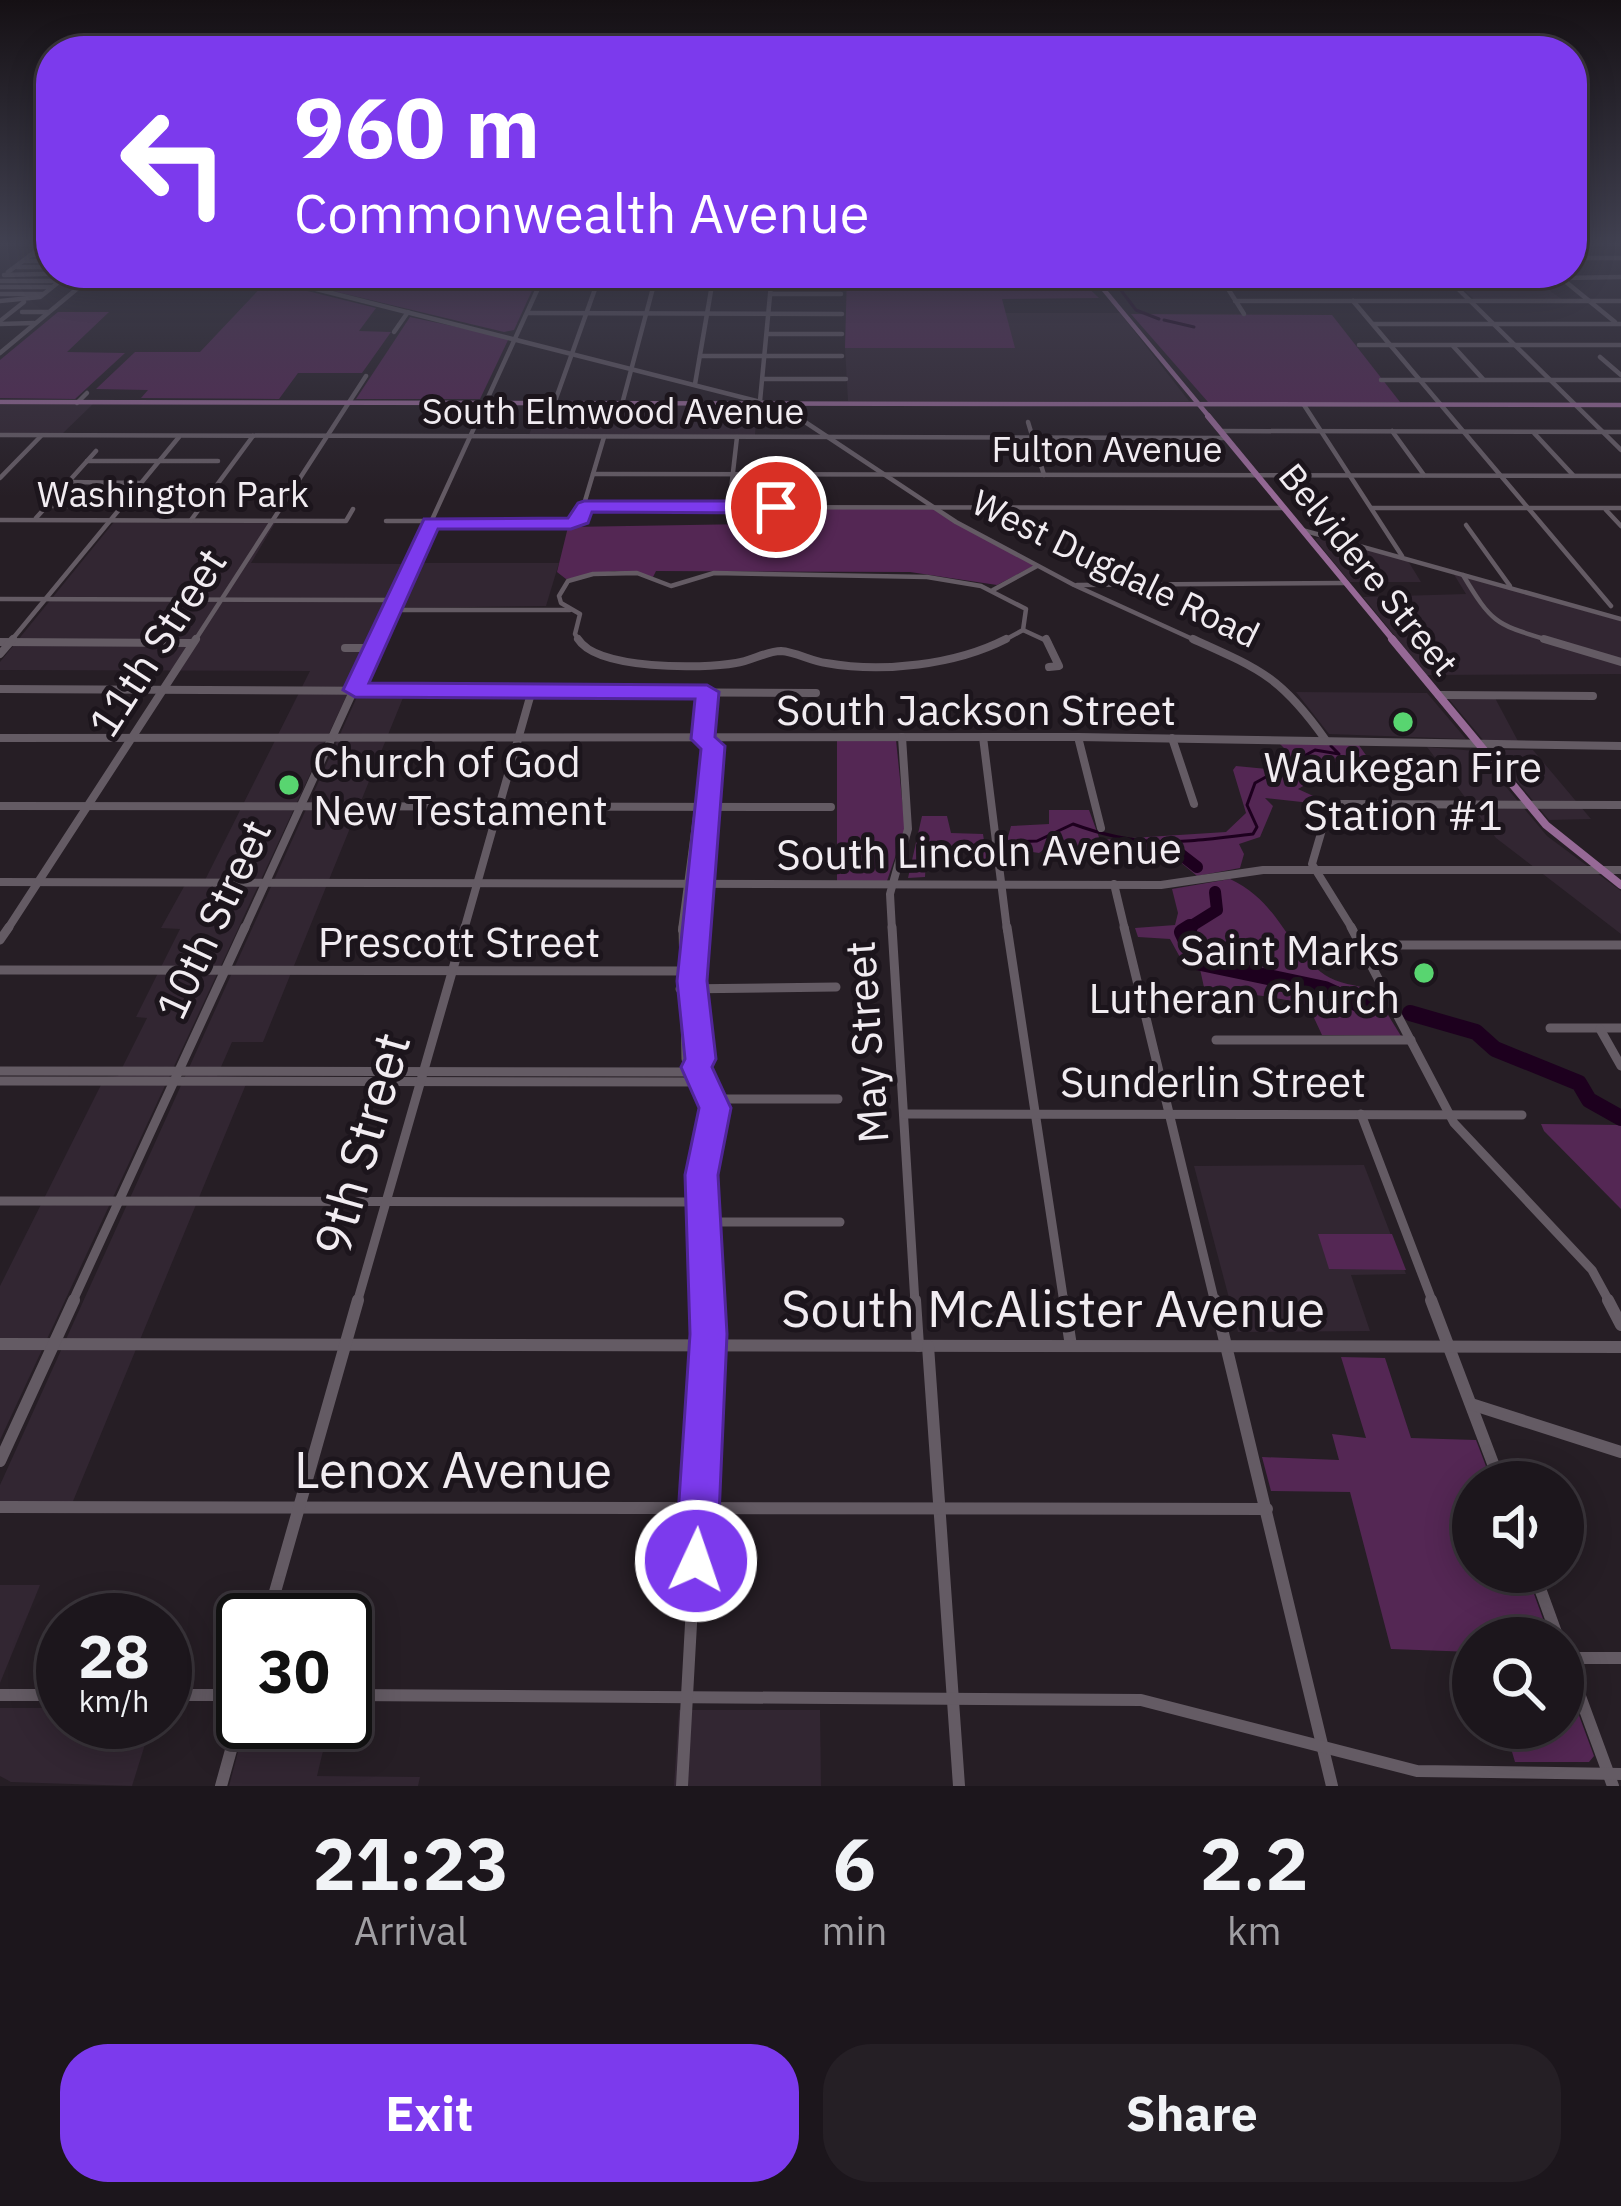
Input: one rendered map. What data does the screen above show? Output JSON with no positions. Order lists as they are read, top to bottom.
{
  "streets": {
    "main road": ["Belvidere Street"],
    "street": [
      "South Elmwood Avenue",
      "Fulton Avenue",
      "Washington Park",
      "West Dugdale Road",
      "11th Street",
      "South Jackson Street",
      "South Lincoln Avenue",
      "10th Street",
      "Prescott Street",
      "May Street",
      "Sunderlin Street",
      "9th Street",
      "South McAlister Avenue",
      "Lenox Avenue"
    ]
  },
  "crossings": [
    ["South Elmwood Avenue", "West Dugdale Road"],
    ["South Elmwood Avenue", "Belvidere Street"],
    ["South Elmwood Avenue", "11th Street"],
    ["South Elmwood Avenue", "10th Street"],
    ["Fulton Avenue", "West Dugdale Road"],
    ["Fulton Avenue", "Belvidere Street"],
    ["Washington Park", "11th Street"],
    ["West Dugdale Road", "South Jackson Street"],
    ["West Dugdale Road", "10th Street"],
    ["Belvidere Street", "South Jackson Street"],
    ["Belvidere Street", "South Lincoln Avenue"],
    ["11th Street", "South Jackson Street"],
    ["11th Street", "South Lincoln Avenue"],
    ["South Jackson Street", "10th Street"],
    ["South Jackson Street", "May Street"],
    ["South Jackson Street", "9th Street"],
    ["South Lincoln Avenue", "10th Street"],
    ["South Lincoln Avenue", "May Street"],
    ["South Lincoln Avenue", "9th Street"],
    ["10th Street", "Prescott Street"],
    ["10th Street", "South McAlister Avenue"],
    ["Prescott Street", "9th Street"],
    ["May Street", "Sunderlin Street"],
    ["May Street", "South McAlister Avenue"],
    ["May Street", "Lenox Avenue"],
    ["9th Street", "South McAlister Avenue"],
    ["9th Street", "Lenox Avenue"]
  ],
  "places": ["Waukegan Fire Station #1", "Church of God New Testament", "Saint Marks Lutheran Church"],
  "page": {
    "turn": ["960 m", "Commonwealth Avenue"],
    "speed": "28 km/h",
    "limit": "30",
    "eta": [
      "21:23",
      "Arrival",
      "6",
      "min",
      "2.2",
      "km"
    ],
    "buttons": ["Exit", "Share"]
  }
}
